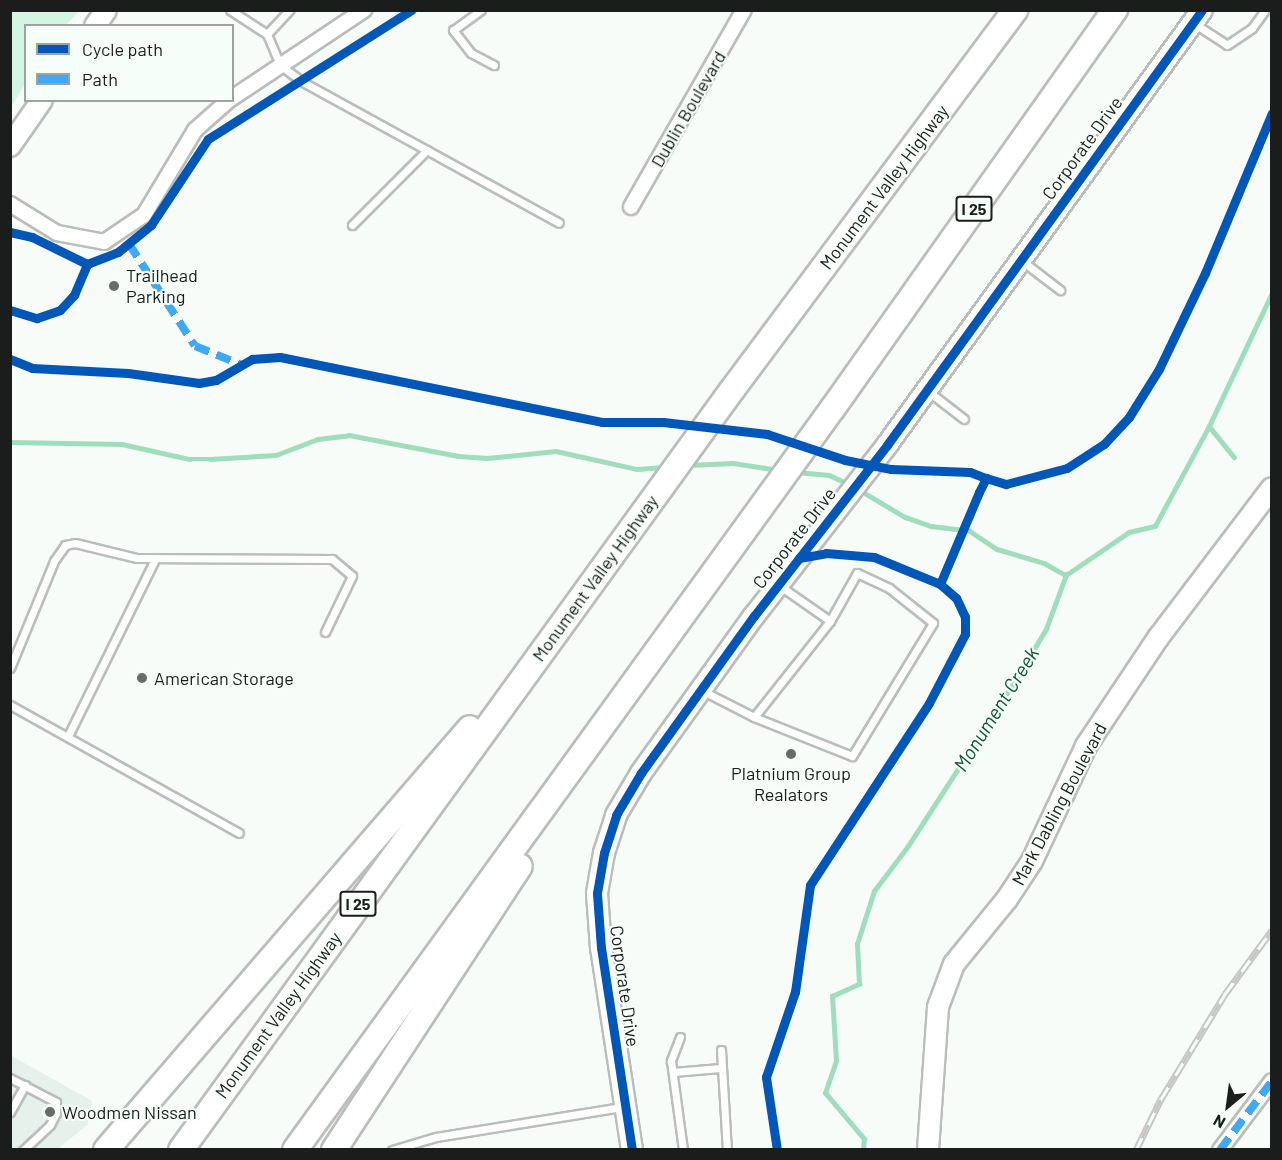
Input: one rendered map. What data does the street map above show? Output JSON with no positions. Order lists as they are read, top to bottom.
{
  "streets": {
    "highway": ["Monument Valley Highway", "I 25"],
    "street": ["Dublin Boulevard", "Corporate Drive", "Mark Dabling Boulevard"]
  },
  "water": ["Monument Creek"],
  "places": [
    "Trailhead Parking",
    "American Storage",
    "Platnium Group Realators",
    "Woodmen Nissan"
  ],
  "legend": ["Cycle path", "Path"],
  "north": "bottom left"
}
